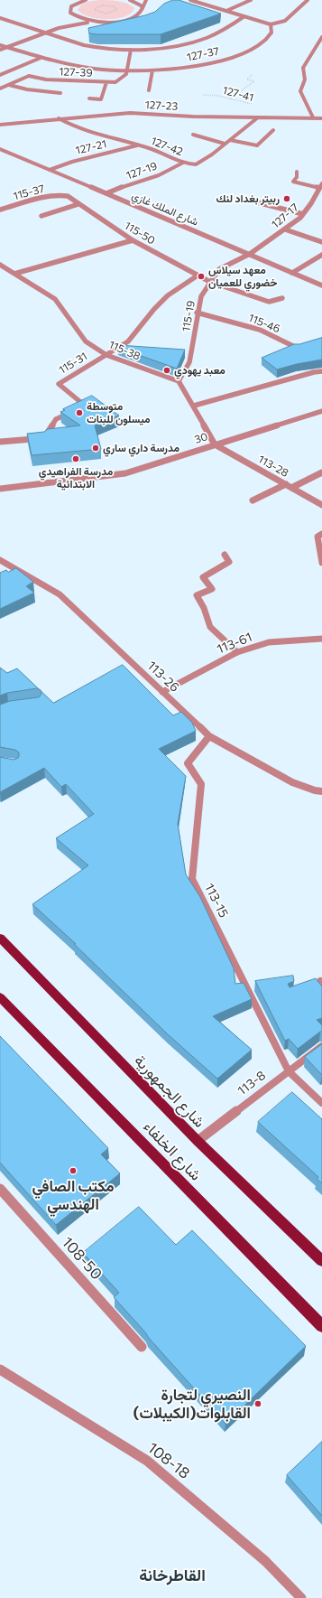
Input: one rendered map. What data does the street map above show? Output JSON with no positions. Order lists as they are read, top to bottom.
{
  "streets": {
    "main road": ["شارع الجمهورية", "شارع الخلفاء"],
    "street": [
      "127-37",
      "127-39",
      "127-23",
      "127-42",
      "127-21",
      "127-19",
      "115-37",
      "شارع الملك غازي",
      "127-17",
      "115-50",
      "115-19",
      "115-46",
      "115-38",
      "115-31",
      "30",
      "113-28",
      "113-61",
      "113-26",
      "113-15",
      "113-8",
      "108-50",
      "108-18"
    ],
    "path": ["127-41"]
  },
  "crossings": [
    ["127-37", "127-39"],
    ["127-41", "127-23"],
    ["127-41", "127-42"],
    ["127-23", "127-42"],
    ["127-42", "127-21"],
    ["127-42", "127-19"],
    ["127-21", "شارع الملك غازي"],
    ["127-19", "شارع الملك غازي"],
    ["115-37", "115-50"],
    ["شارع الملك غازي", "127-17"],
    ["شارع الملك غازي", "115-19"],
    ["127-17", "115-19"],
    ["115-50", "115-19"],
    ["115-50", "115-31"],
    ["115-19", "115-46"],
    ["115-19", "115-38"],
    ["115-38", "115-31"],
    ["30", "113-28"],
    ["113-61", "113-26"],
    ["113-26", "113-15"],
    ["113-15", "113-8"],
    ["113-8", "شارع الجمهورية"]
  ],
  "districts": ["القاطرخانة"],
  "places": [
    "ربيتر بغداد لنك",
    "معهد سيلاس خضوري للعميان",
    "معبد يهودي",
    "متوسطة ميسلون للبنات",
    "مدرسة داري ساري",
    "مدرسة الفراهيدي الابتدائية",
    "مكتب الصافي الهندسي",
    "النصيري لتجارة القابلوات(الكيبلات)"
  ]
}
